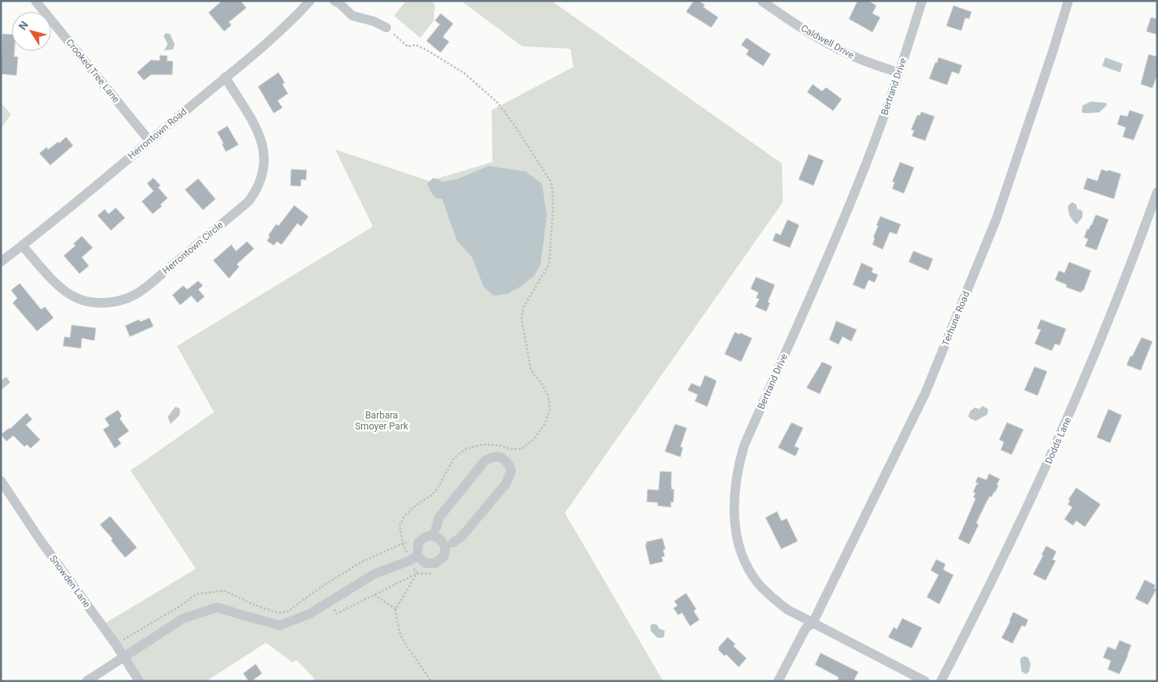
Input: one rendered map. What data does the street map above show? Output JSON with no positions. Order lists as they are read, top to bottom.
{
  "streets": {
    "street": [
      "Caldwell Drive",
      "Crooked Tree Lane",
      "Bertrand Drive",
      "Herrontown Road",
      "Herrontown Circle",
      "Terhune Road",
      "Dodds Lane",
      "Snowden Lane"
    ]
  },
  "crossings": [
    ["Caldwell Drive", "Bertrand Drive"],
    ["Crooked Tree Lane", "Herrontown Road"],
    ["Bertrand Drive", "Terhune Road"],
    ["Herrontown Road", "Herrontown Circle"]
  ],
  "parks": ["Barbara Smoyer Park"],
  "north": "top left"
}
